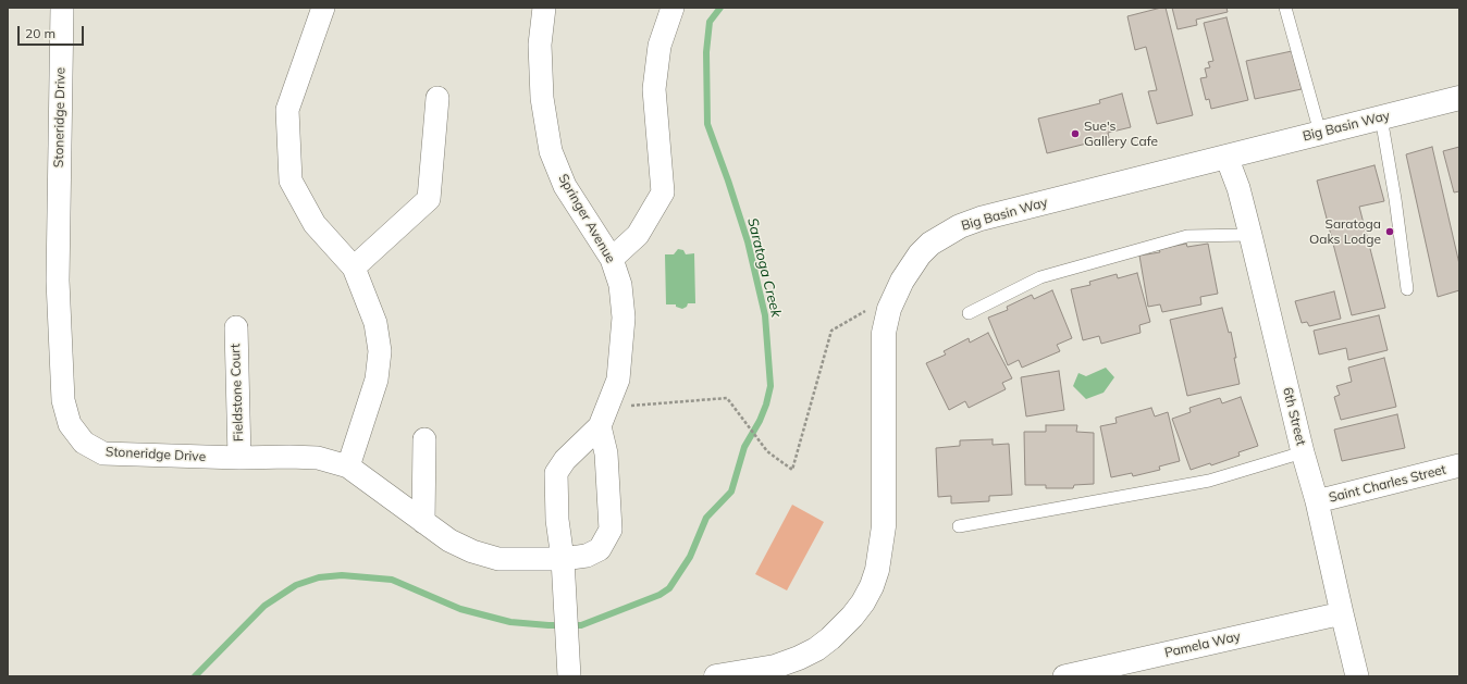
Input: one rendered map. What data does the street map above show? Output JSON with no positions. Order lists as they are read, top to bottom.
{
  "streets": {
    "main road": ["Big Basin Way"],
    "street": [
      "Stoneridge Drive",
      "Springer Avenue",
      "Fieldstone Court",
      "6th Street",
      "Saint Charles Street",
      "Pamela Way"
    ]
  },
  "crossings": [
    ["Stoneridge Drive", "Springer Avenue"],
    ["Stoneridge Drive", "Fieldstone Court"],
    ["Big Basin Way", "6th Street"],
    ["6th Street", "Saint Charles Street"],
    ["6th Street", "Pamela Way"]
  ],
  "water": ["Saratoga Creek"],
  "places": ["Sue's Gallery Cafe", "Saratoga Oaks Lodge"],
  "scale_bar": "20 m"
}
